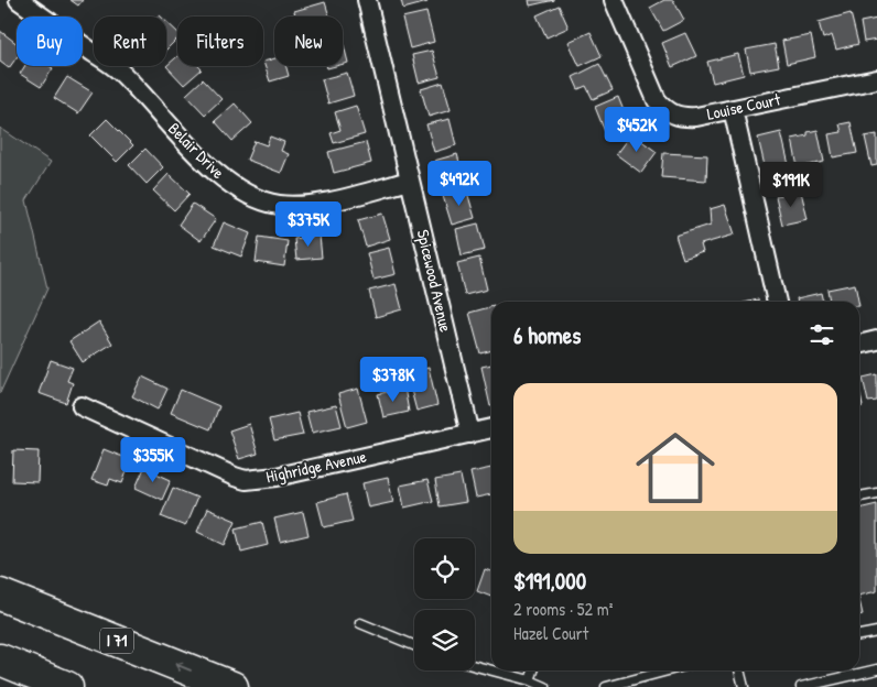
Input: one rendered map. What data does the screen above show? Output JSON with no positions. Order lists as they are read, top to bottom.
{
  "streets": {
    "highway": ["I 71"],
    "street": [
      "Louise Court",
      "Belair Drive",
      "Spicewood Avenue",
      "Highridge Avenue"
    ]
  },
  "crossings": [
    ["Belair Drive", "Spicewood Avenue"],
    ["Spicewood Avenue", "Highridge Avenue"]
  ],
  "page": {
    "chip": [
      "Buy",
      "Rent",
      "Filters",
      "New"
    ],
    "price": [
      "$452K",
      "$492K",
      "$191K",
      "$375K",
      "$378K",
      "$355K"
    ],
    "heading": "6 homes",
    "list": [
      {
        "name": "$191,000",
        "note": "2 rooms · 52 m² · Hazel Court"
      }
    ]
  }
}
